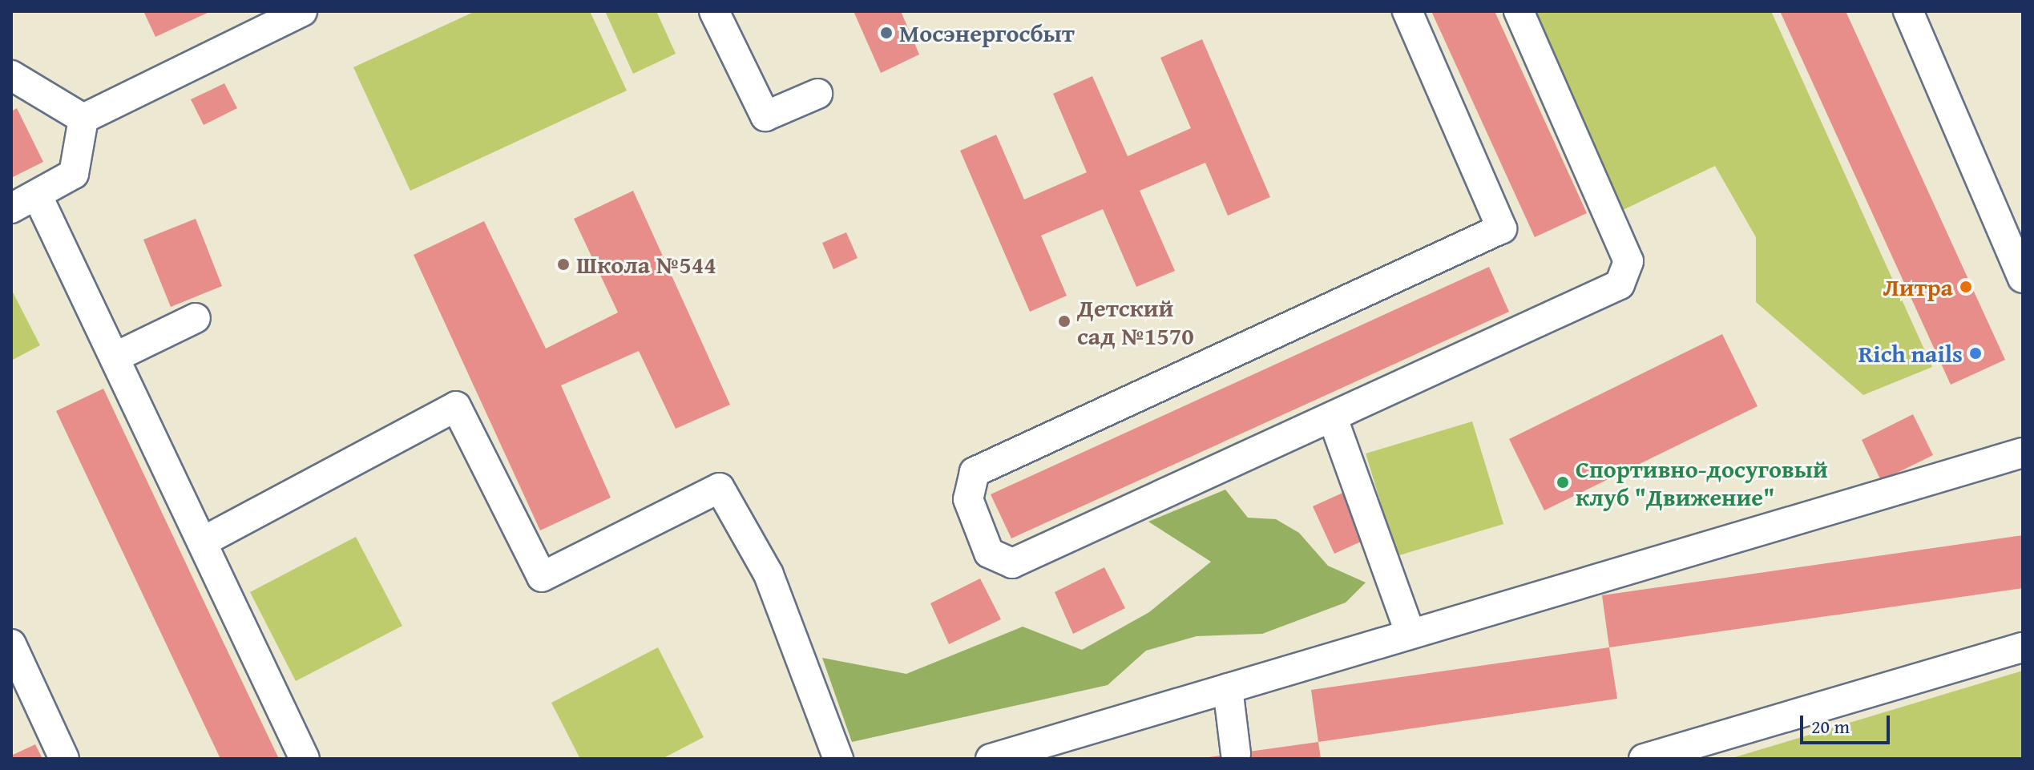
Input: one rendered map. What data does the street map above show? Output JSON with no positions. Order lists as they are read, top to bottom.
{
  "places": [
    "Мосэнергосбыт",
    "Школа №544",
    "Литра",
    "Детский сад №1570",
    "Rich nails",
    "Спортивно-досуговый клуб \"Движение\""
  ],
  "scale_bar": "20 m"
}
